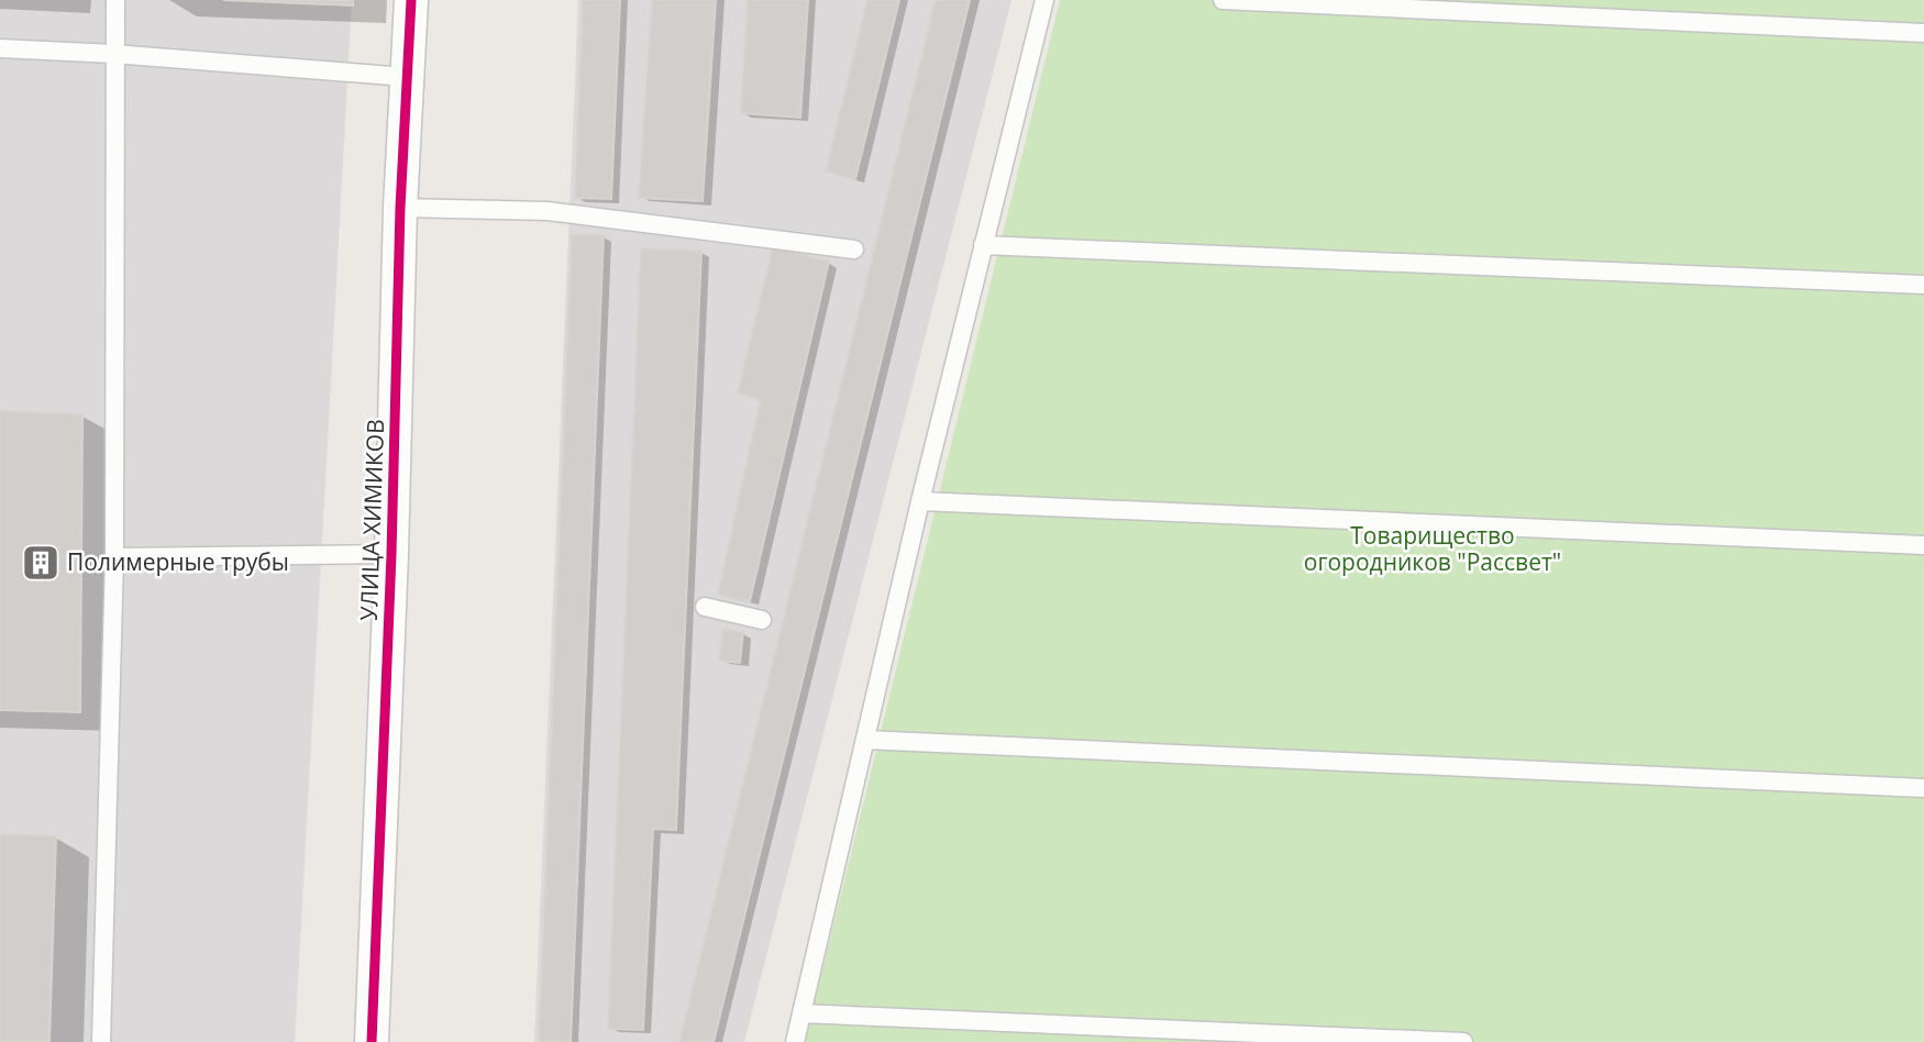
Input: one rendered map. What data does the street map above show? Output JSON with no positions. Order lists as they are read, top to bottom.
{
  "streets": {
    "street": ["УЛИЦА ХИМИКОВ"]
  },
  "parks": ["Товарищество огородников \"Рассвет\""],
  "places": {
    "building": ["Полимерные трубы"]
  }
}
